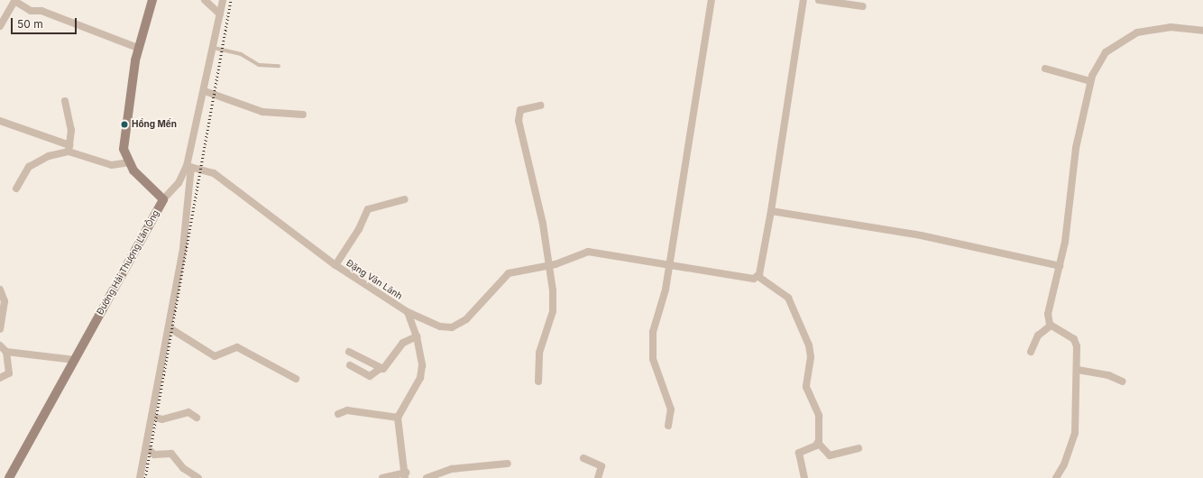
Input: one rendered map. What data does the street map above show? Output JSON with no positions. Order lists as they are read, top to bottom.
{
  "streets": {
    "street": ["Đường Hải Thượng Lãn Ông", "Đặng Văn Lãnh"]
  },
  "places": ["Hồng Mến"],
  "scale_bar": "50 m"
}
